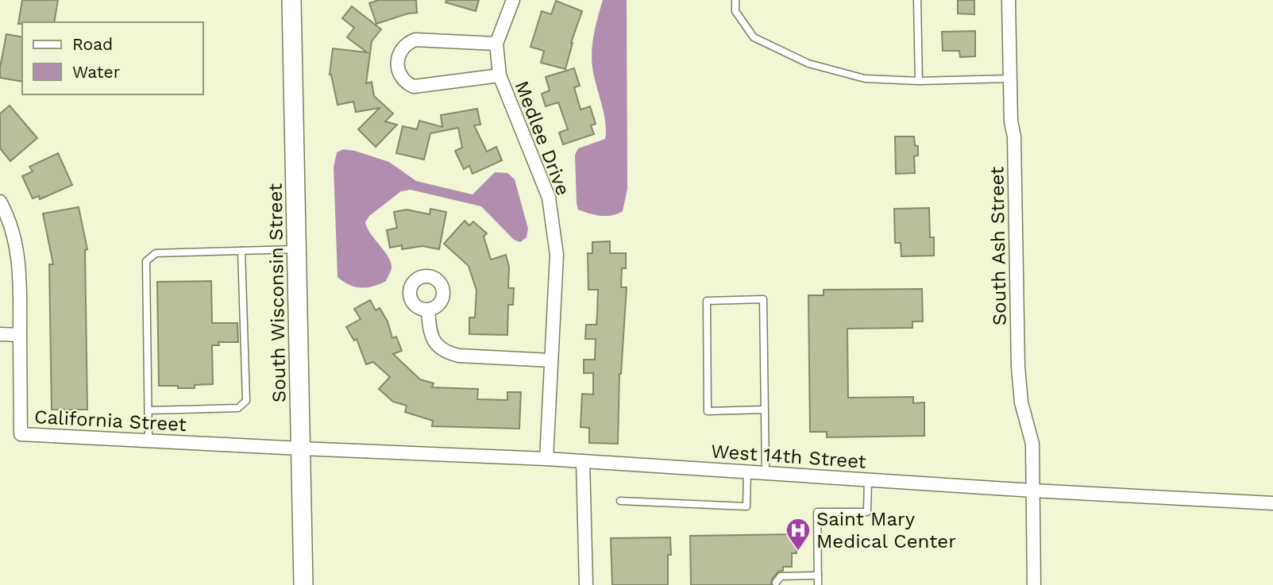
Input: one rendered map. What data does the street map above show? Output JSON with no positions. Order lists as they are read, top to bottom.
{
  "streets": {
    "street": [
      "Medlee Drive",
      "South Ash Street",
      "South Wisconsin Street",
      "California Street",
      "West 14th Street"
    ]
  },
  "crossings": [
    ["Medlee Drive", "West 14th Street"],
    ["South Ash Street", "West 14th Street"],
    ["South Wisconsin Street", "California Street"],
    ["South Wisconsin Street", "West 14th Street"],
    ["California Street", "West 14th Street"]
  ],
  "places": {
    "hospital": ["Saint Mary Medical Center"]
  },
  "legend": ["Road", "Water"]
}
